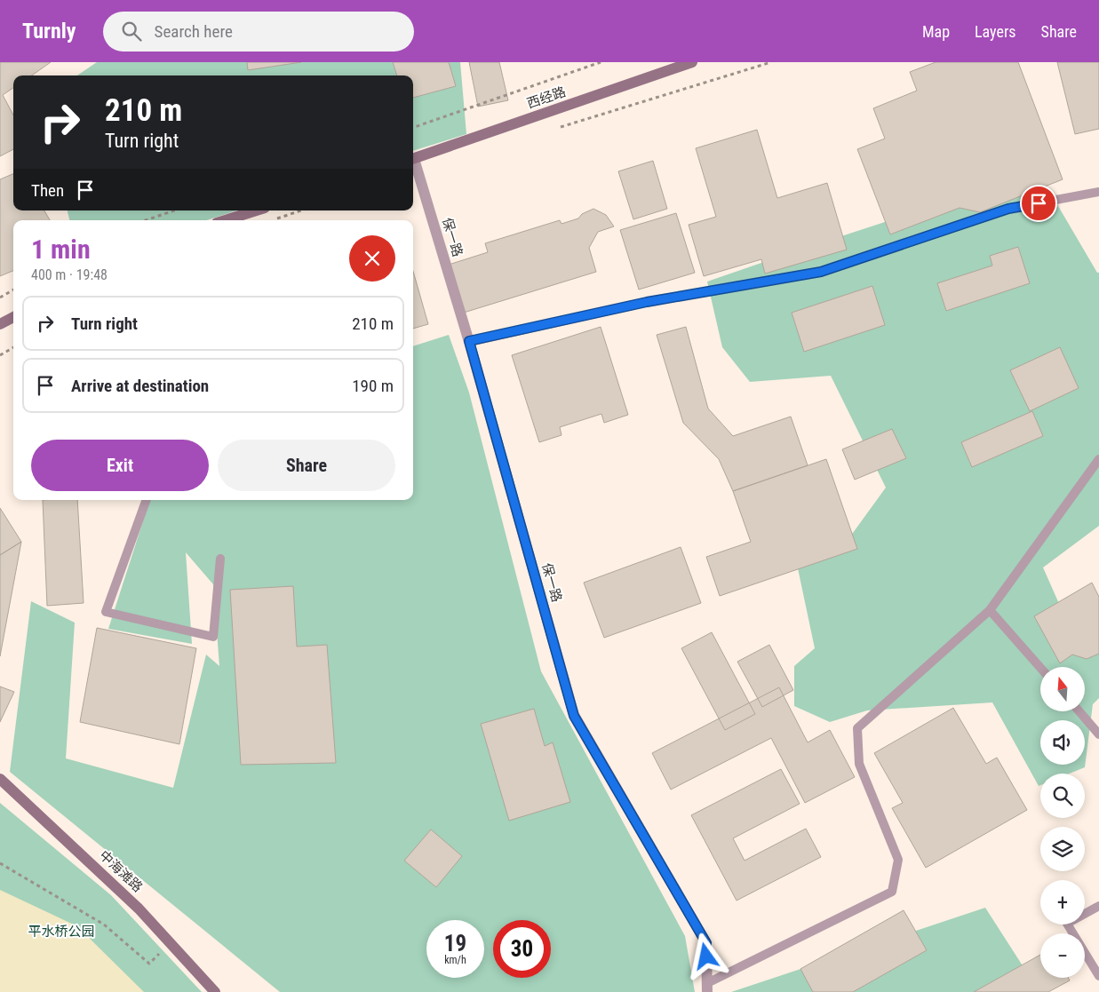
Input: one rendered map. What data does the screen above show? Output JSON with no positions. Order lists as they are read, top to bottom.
{
  "streets": {
    "main road": ["西经路", "中海滩路"],
    "street": ["保一路"]
  },
  "parks": ["平水桥公园"],
  "north": "top",
  "page": {
    "header": "Turnly",
    "search": "Search here",
    "nav": ["Map", "Layers", "Share"],
    "turn": ["210 m", "Turn right"],
    "then": "Then",
    "heading": ["1 min", "400 m · 19:48"],
    "list": [
      {
        "name": "Turn right",
        "value": "210 m"
      },
      {
        "name": "Arrive at destination",
        "value": "190 m"
      }
    ],
    "buttons": ["Exit", "Share"],
    "map_buttons": ["+", "−"],
    "speed": "19 km/h",
    "limit": "30"
  }
}
